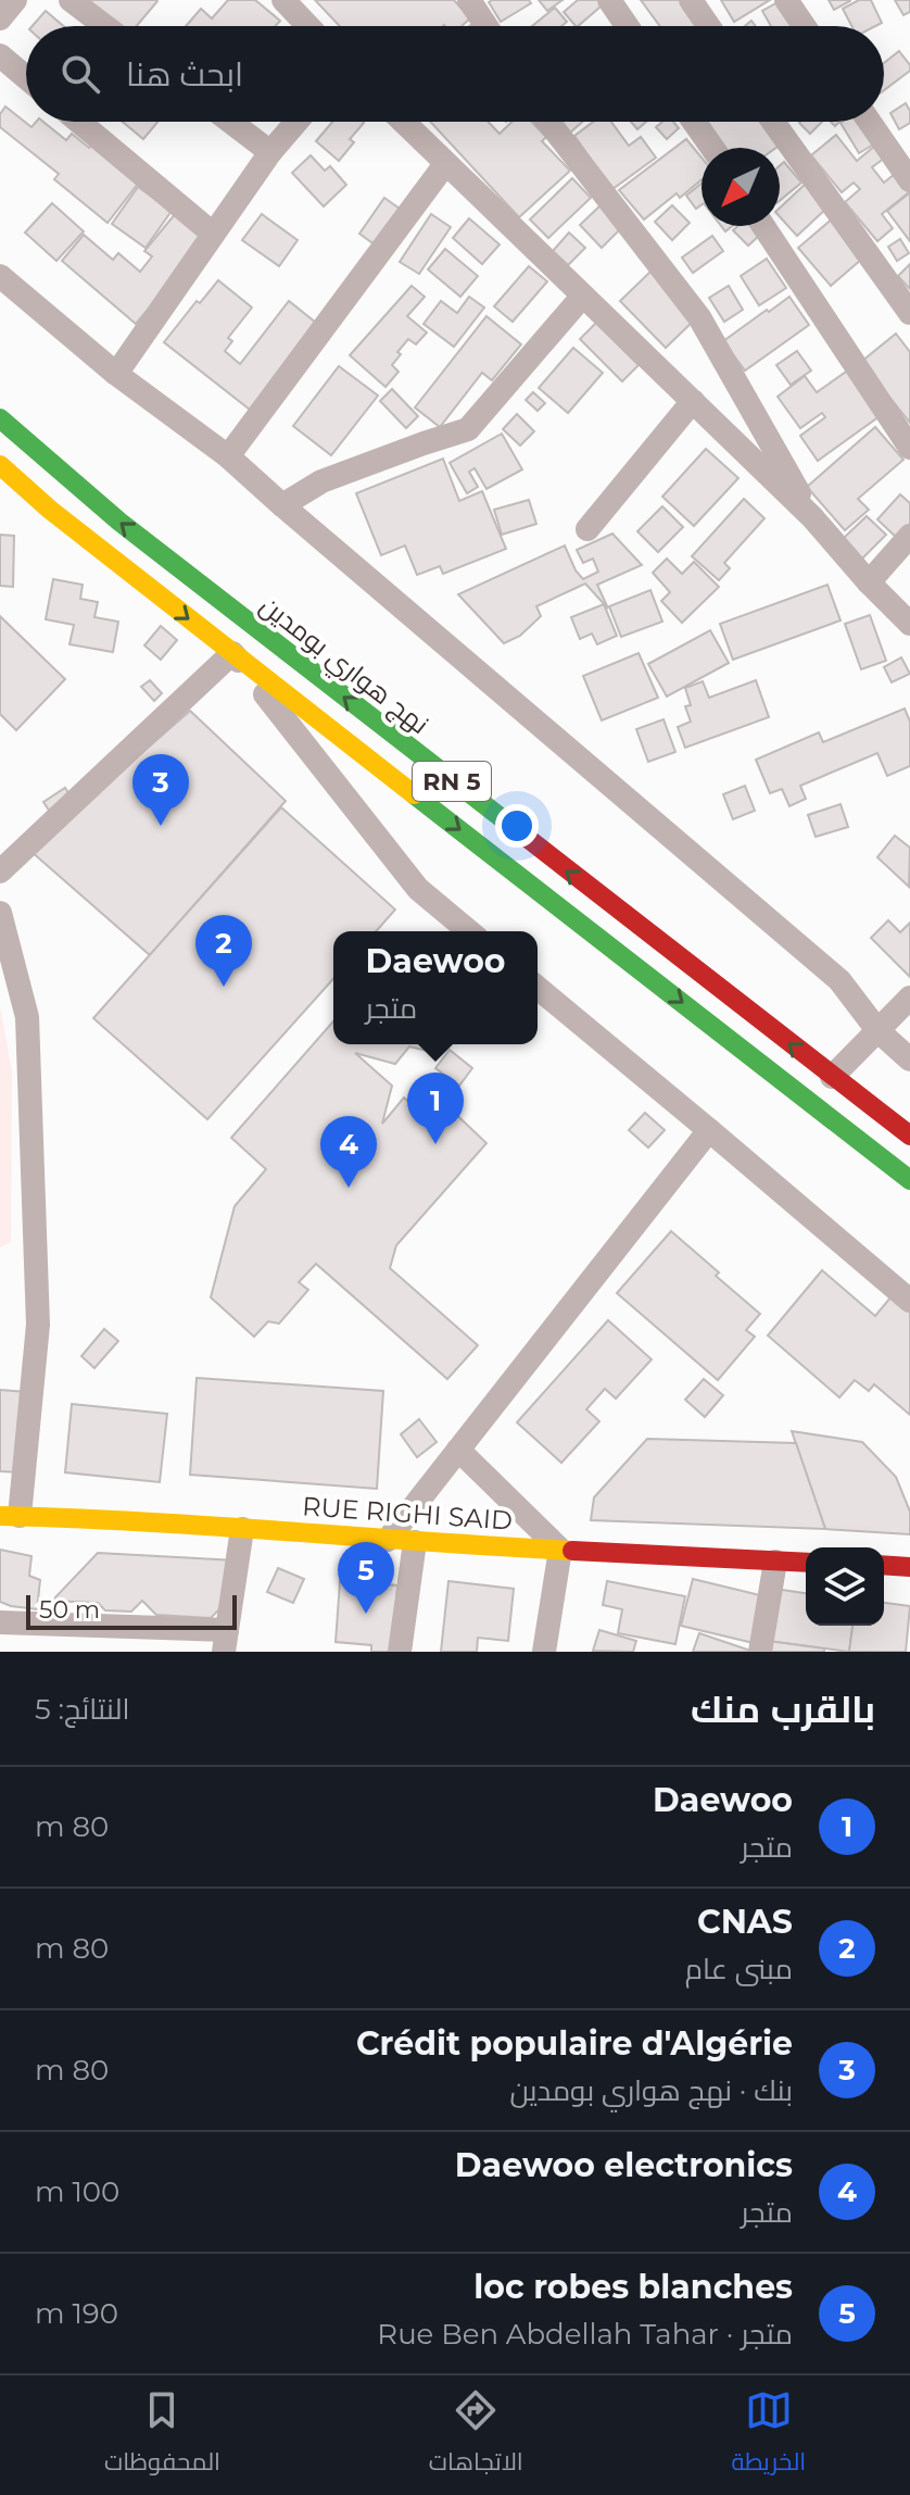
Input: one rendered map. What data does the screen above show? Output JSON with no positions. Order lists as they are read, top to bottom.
{
  "streets": {
    "main road": ["نهج هواري بومدين", "RN 5", "RUE RIGHI SAID"]
  },
  "scale_bar": "50 m",
  "north": "bottom left",
  "page": {
    "search": "ابحث هنا",
    "pins": [
      "3",
      "2",
      "1",
      "4",
      "5"
    ],
    "popup": ["Daewoo", "متجر"],
    "scale": "50 m",
    "heading": ["بالقرب منك", "النتائج: 5"],
    "list": [
      {
        "mark": "1",
        "name": "Daewoo",
        "note": "متجر",
        "value": "80 m"
      },
      {
        "mark": "2",
        "name": "CNAS",
        "note": "مبنى عام",
        "value": "80 m"
      },
      {
        "mark": "3",
        "name": "Crédit populaire d'Algérie",
        "note": "بنك · نهج هواري بومدين",
        "value": "80 m"
      },
      {
        "mark": "4",
        "name": "Daewoo electronics",
        "note": "متجر",
        "value": "100 m"
      },
      {
        "mark": "5",
        "name": "loc robes blanches",
        "note": "متجر · Rue Ben Abdellah Tahar",
        "value": "190 m"
      }
    ],
    "nav": ["الخريطة", "الاتجاهات", "المحفوظات"]
  }
}
